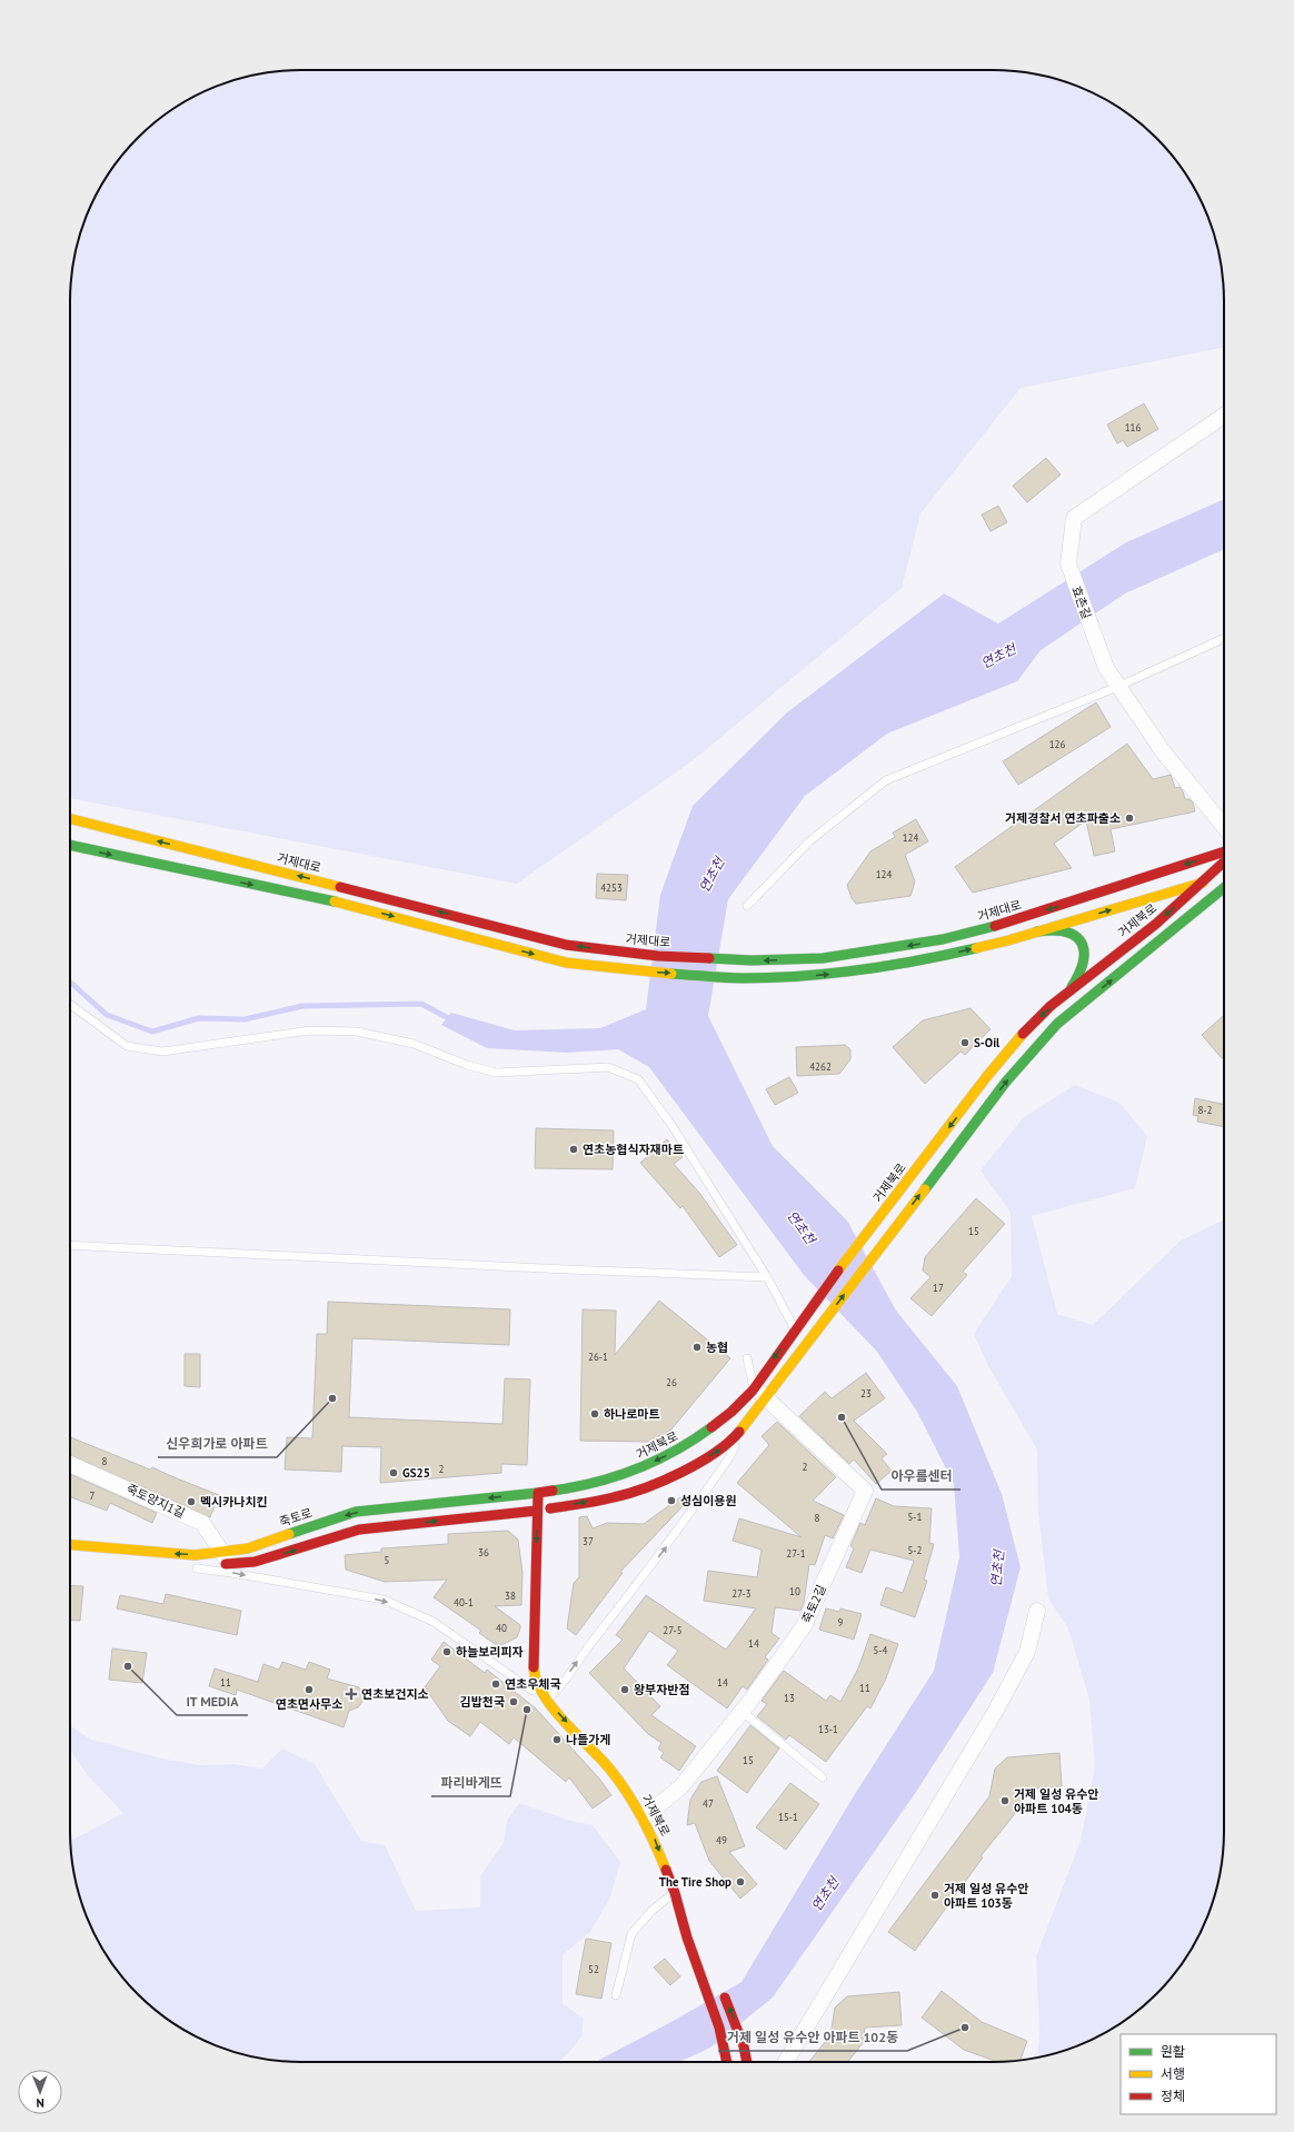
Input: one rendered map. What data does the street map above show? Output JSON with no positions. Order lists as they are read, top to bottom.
{
  "streets": {
    "main road": ["거제대로", "거제북로", "죽토로"],
    "street": ["효촌길", "죽토양지1길", "죽토2길"]
  },
  "crossings": [
    ["거제북로", "죽토로"],
    ["거제북로", "죽토2길"],
    ["죽토양지1길", "죽토로"]
  ],
  "water": ["연초천"],
  "places": {
    "other": [
      "거제경찰서 연초파출소",
      "S-Oil",
      "연초농협식자재마트",
      "농협",
      "신우희가로 아파트",
      "하나로마트",
      "아우름센터",
      "GS25",
      "성심이용원",
      "멕시카나치킨",
      "하늘보리피자",
      "IT MEDIA",
      "연초우체국",
      "연초면사무소",
      "왕부자반점",
      "김밥천국",
      "파리바게뜨",
      "나들가게",
      "거제 일성 유수안 아파트 104동",
      "The Tire Shop",
      "거제 일성 유수안 아파트 103동",
      "거제 일성 유수안 아파트 102동"
    ],
    "health": ["연초보건지소"]
  },
  "house_numbers": [
    "116",
    "126",
    "124",
    "124",
    "4253",
    "4262",
    "8-2",
    "15",
    "17",
    "26-1",
    "26",
    "23",
    "8",
    "2",
    "2",
    "7",
    "5-1",
    "8",
    "37",
    "5-2",
    "36",
    "27-1",
    "5",
    "10",
    "27-3",
    "38",
    "40-1",
    "9",
    "40",
    "27-5",
    "14",
    "5-4",
    "11",
    "14",
    "11",
    "13",
    "13-1",
    "15",
    "47",
    "15-1",
    "49",
    "52"
  ],
  "legend": ["원활", "서행", "정체"],
  "north": "bottom"
}
